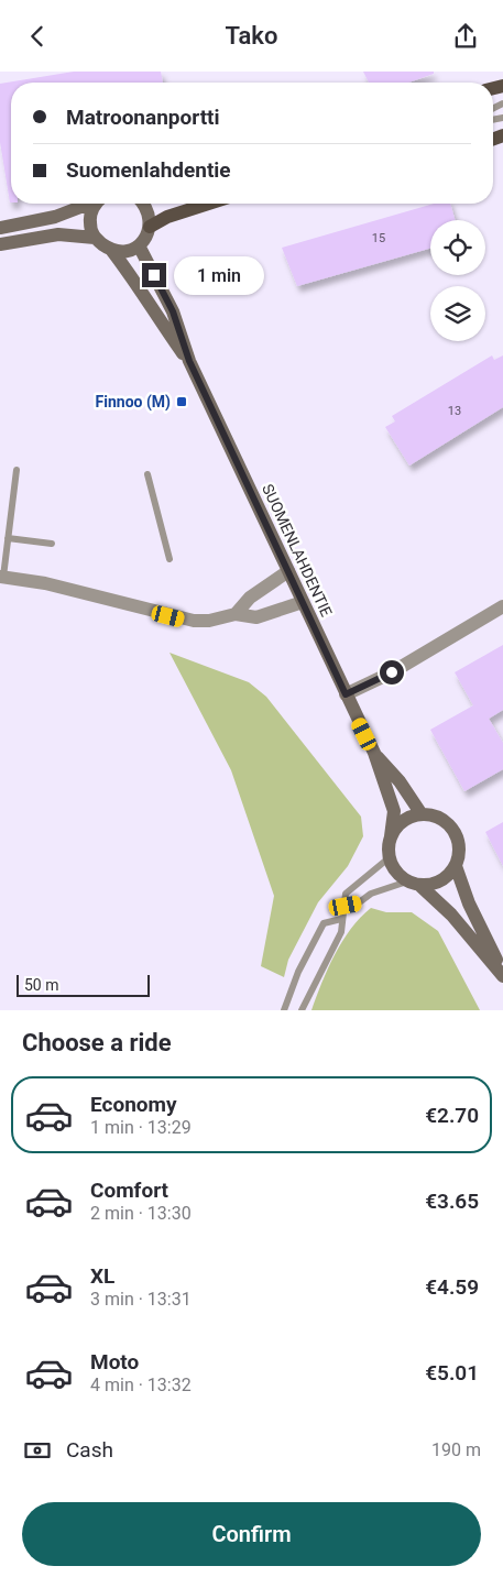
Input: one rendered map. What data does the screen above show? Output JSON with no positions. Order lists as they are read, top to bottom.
{
  "streets": {
    "main road": ["SUOMENLAHDENTIE"]
  },
  "places": {
    "transit": ["Finnoo (M)"]
  },
  "house_numbers": ["15", "13"],
  "scale_bar": "50 m",
  "page": {
    "header": "Tako",
    "banner": ["Matroonanportti", "Suomenlahdentie"],
    "bubble": "1 min",
    "scale": "50 m",
    "heading": "Choose a ride",
    "list": [
      {
        "name": "Economy",
        "note": "1 min · 13:29",
        "value": "€2.70"
      },
      {
        "name": "Comfort",
        "note": "2 min · 13:30",
        "value": "€3.65"
      },
      {
        "name": "XL",
        "note": "3 min · 13:31",
        "value": "€4.59"
      },
      {
        "name": "Moto",
        "note": "4 min · 13:32",
        "value": "€5.01"
      }
    ],
    "pay": ["Cash", "190 m"],
    "buttons": "Confirm"
  }
}
